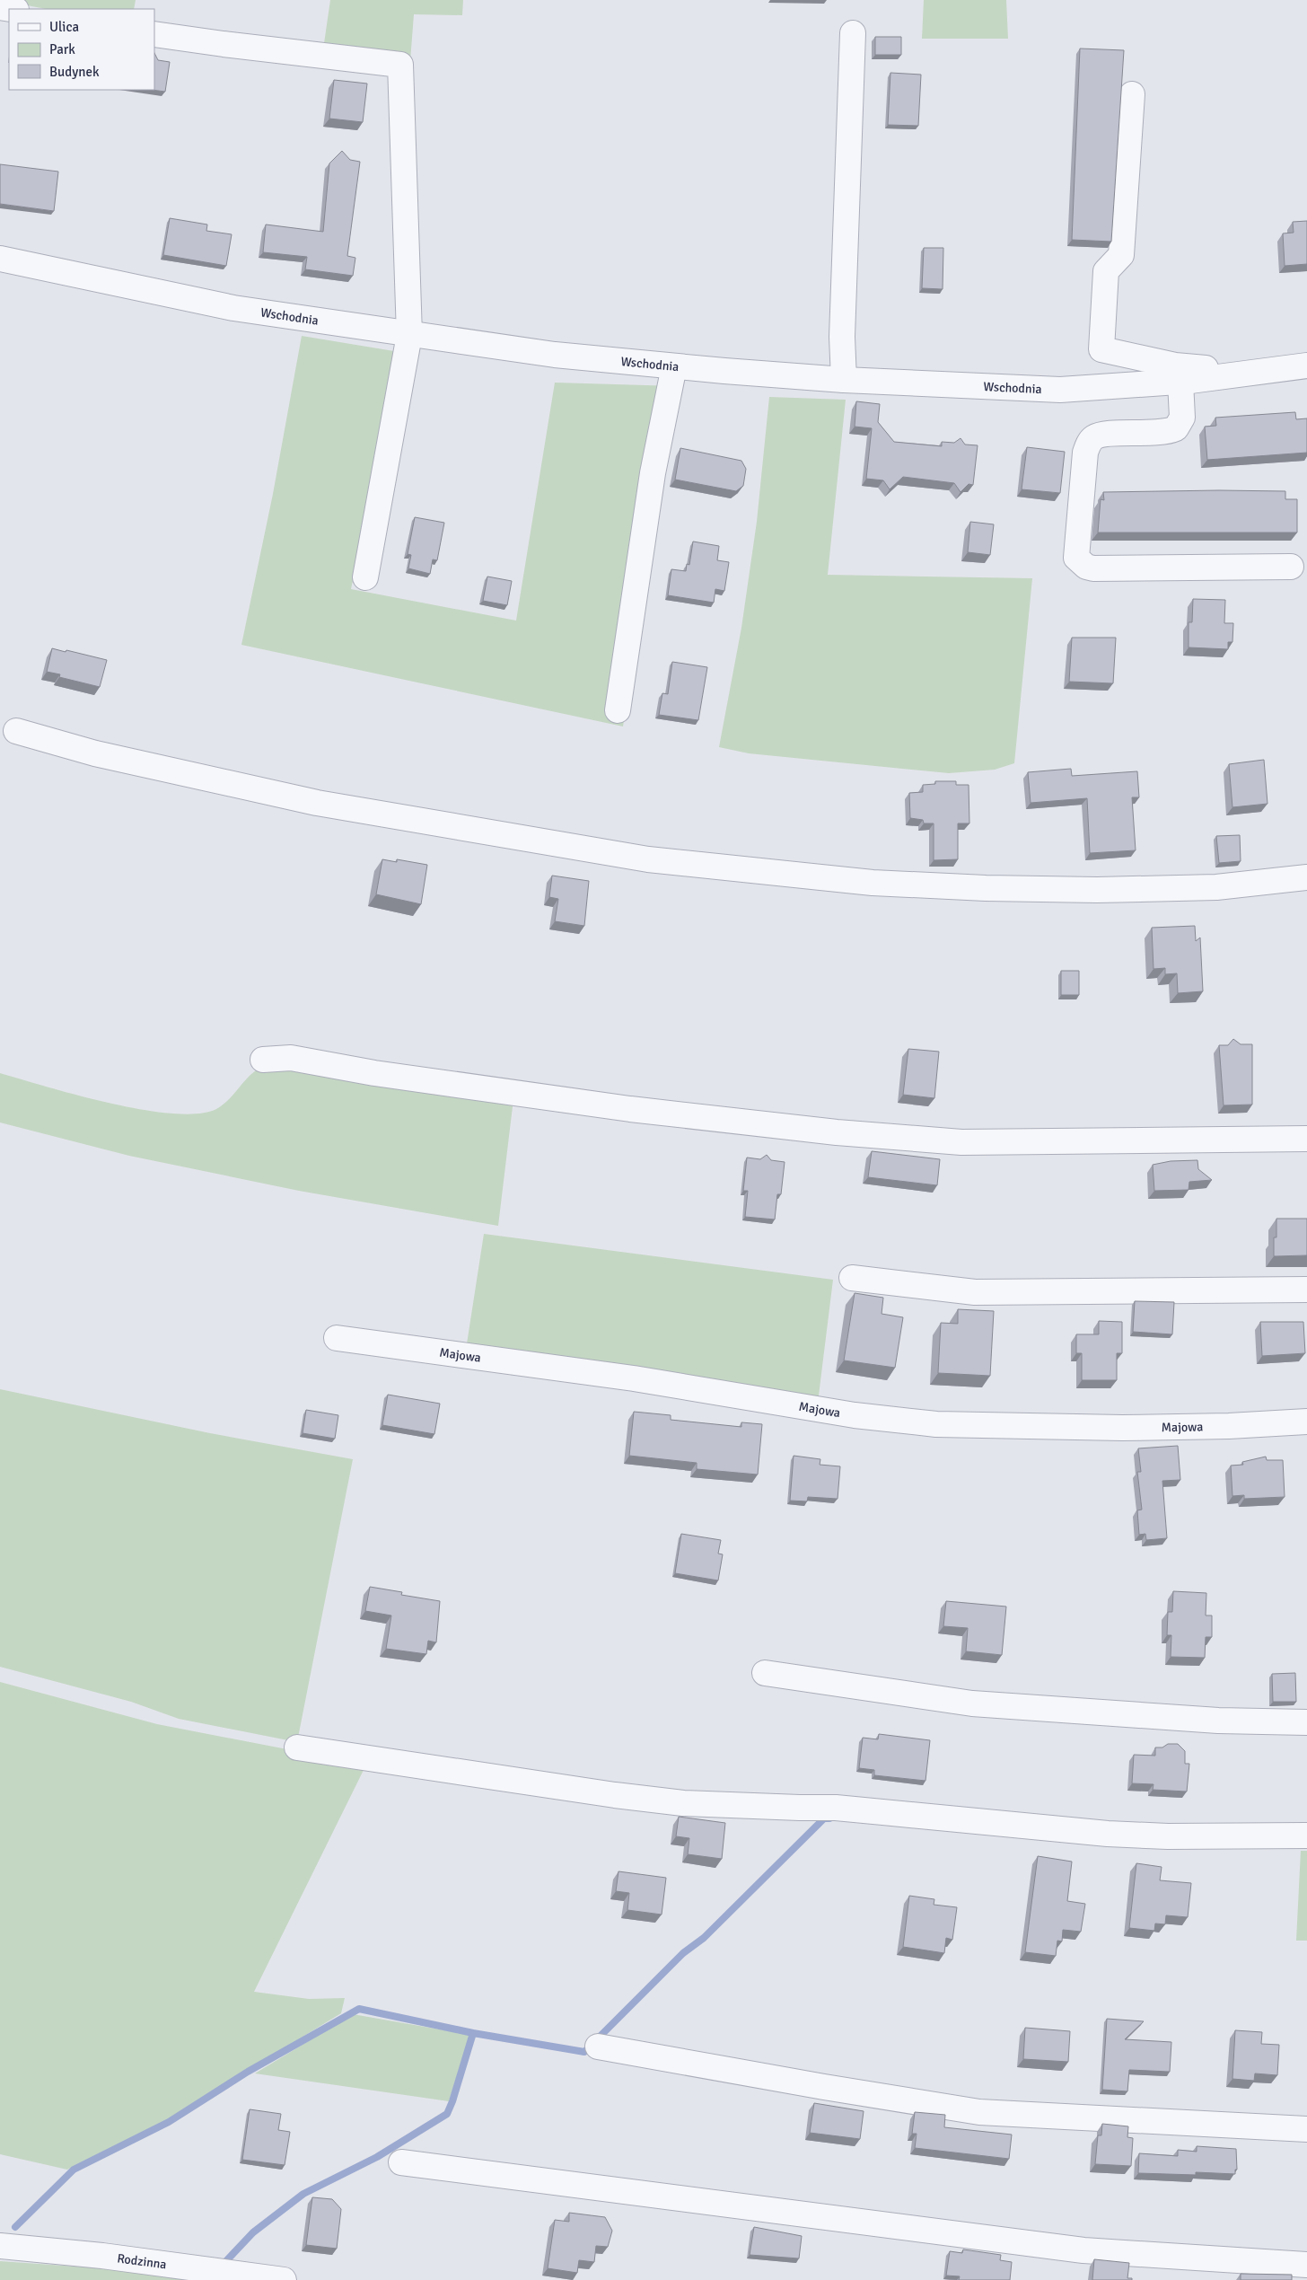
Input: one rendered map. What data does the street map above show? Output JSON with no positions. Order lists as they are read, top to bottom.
{
  "streets": {
    "street": ["Wschodnia", "Majowa", "Rodzinna"]
  },
  "legend": ["Ulica", "Park", "Budynek"]
}
